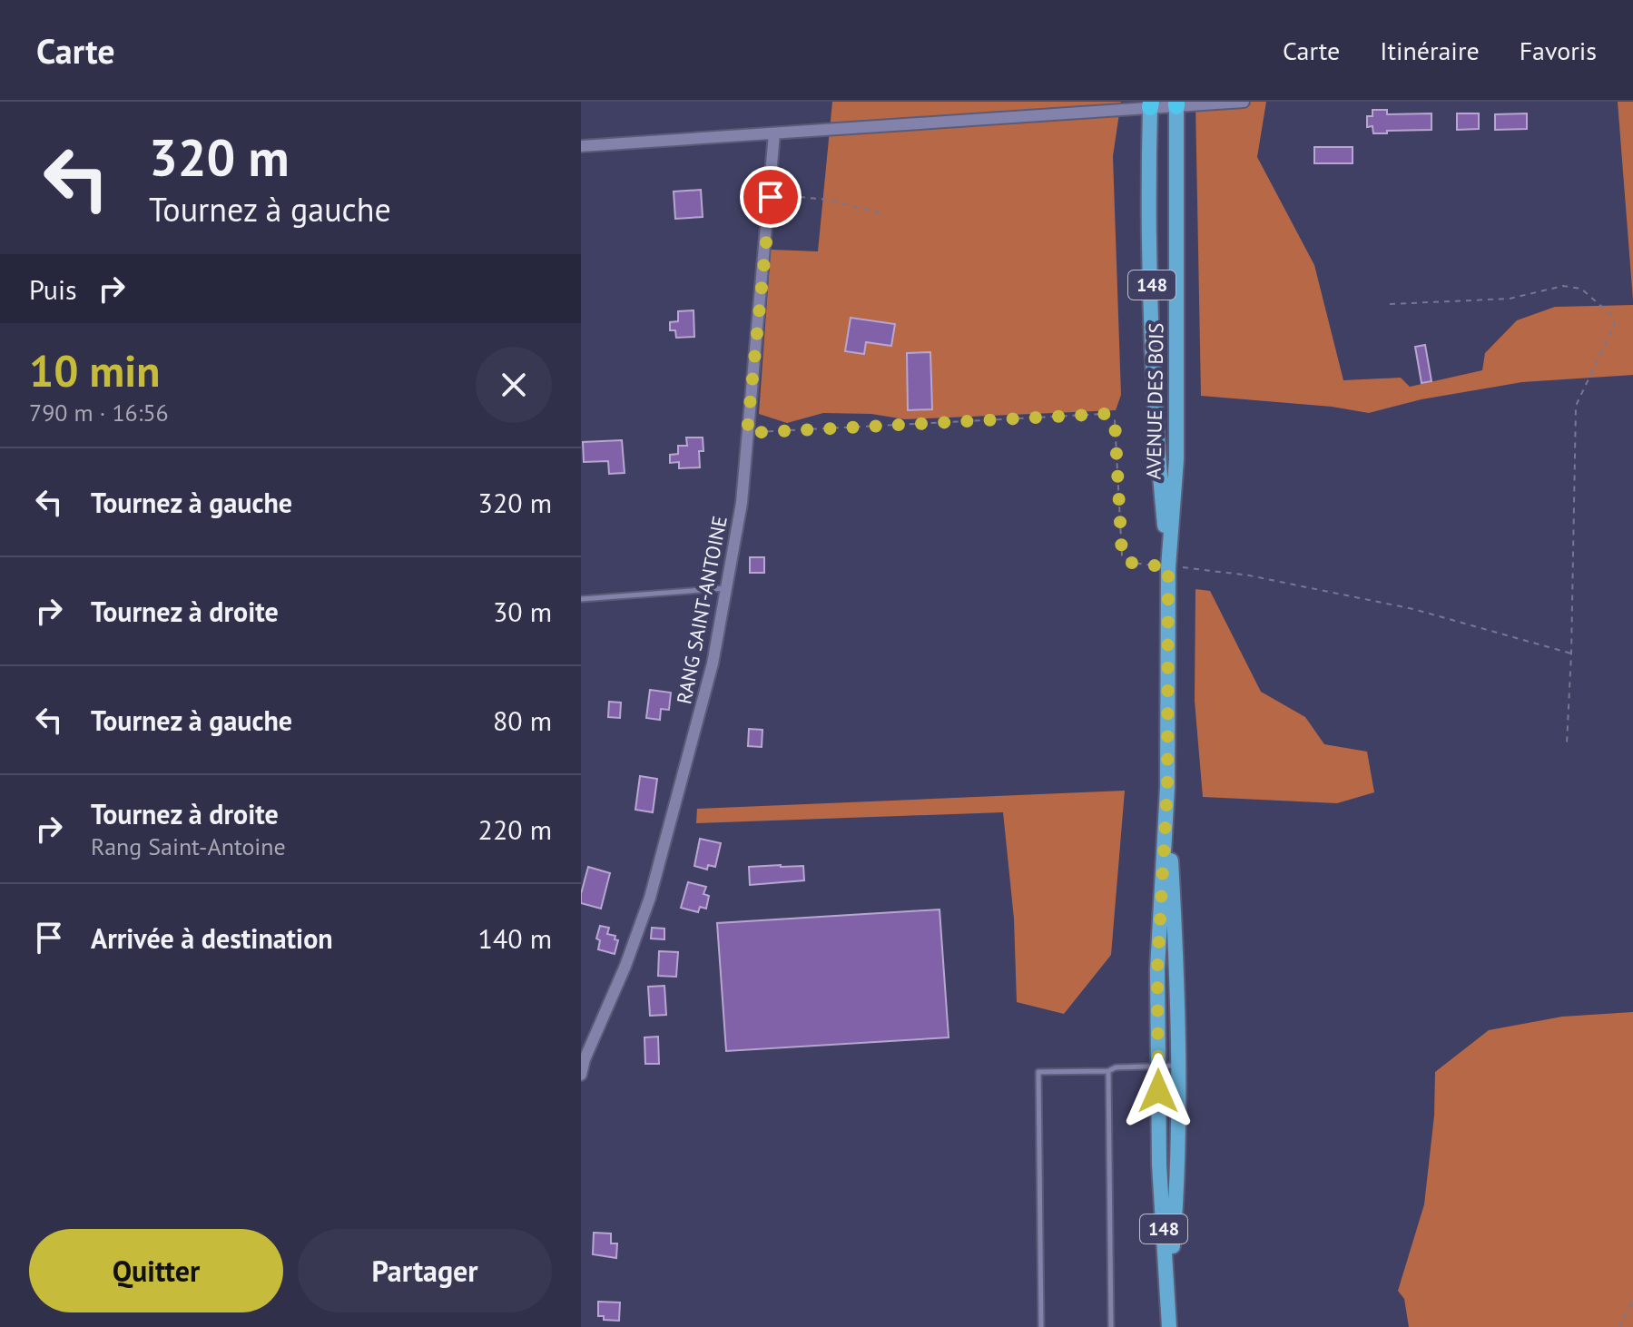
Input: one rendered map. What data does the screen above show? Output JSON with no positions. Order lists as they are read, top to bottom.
{
  "streets": {
    "main road": ["148", "AVENUE DES BOIS"],
    "street": ["RANG SAINT-ANTOINE"]
  },
  "page": {
    "header": "Carte",
    "nav": ["Carte", "Itinéraire", "Favoris"],
    "turn": ["320 m", "Tournez à gauche"],
    "then": "Puis",
    "heading": ["10 min", "790 m · 16:56"],
    "list": [
      {
        "name": "Tournez à gauche",
        "value": "320 m"
      },
      {
        "name": "Tournez à droite",
        "value": "30 m"
      },
      {
        "name": "Tournez à gauche",
        "value": "80 m"
      },
      {
        "name": "Tournez à droite",
        "note": "Rang Saint-Antoine",
        "value": "220 m"
      },
      {
        "name": "Arrivée à destination",
        "value": "140 m"
      }
    ],
    "buttons": ["Quitter", "Partager"]
  }
}
